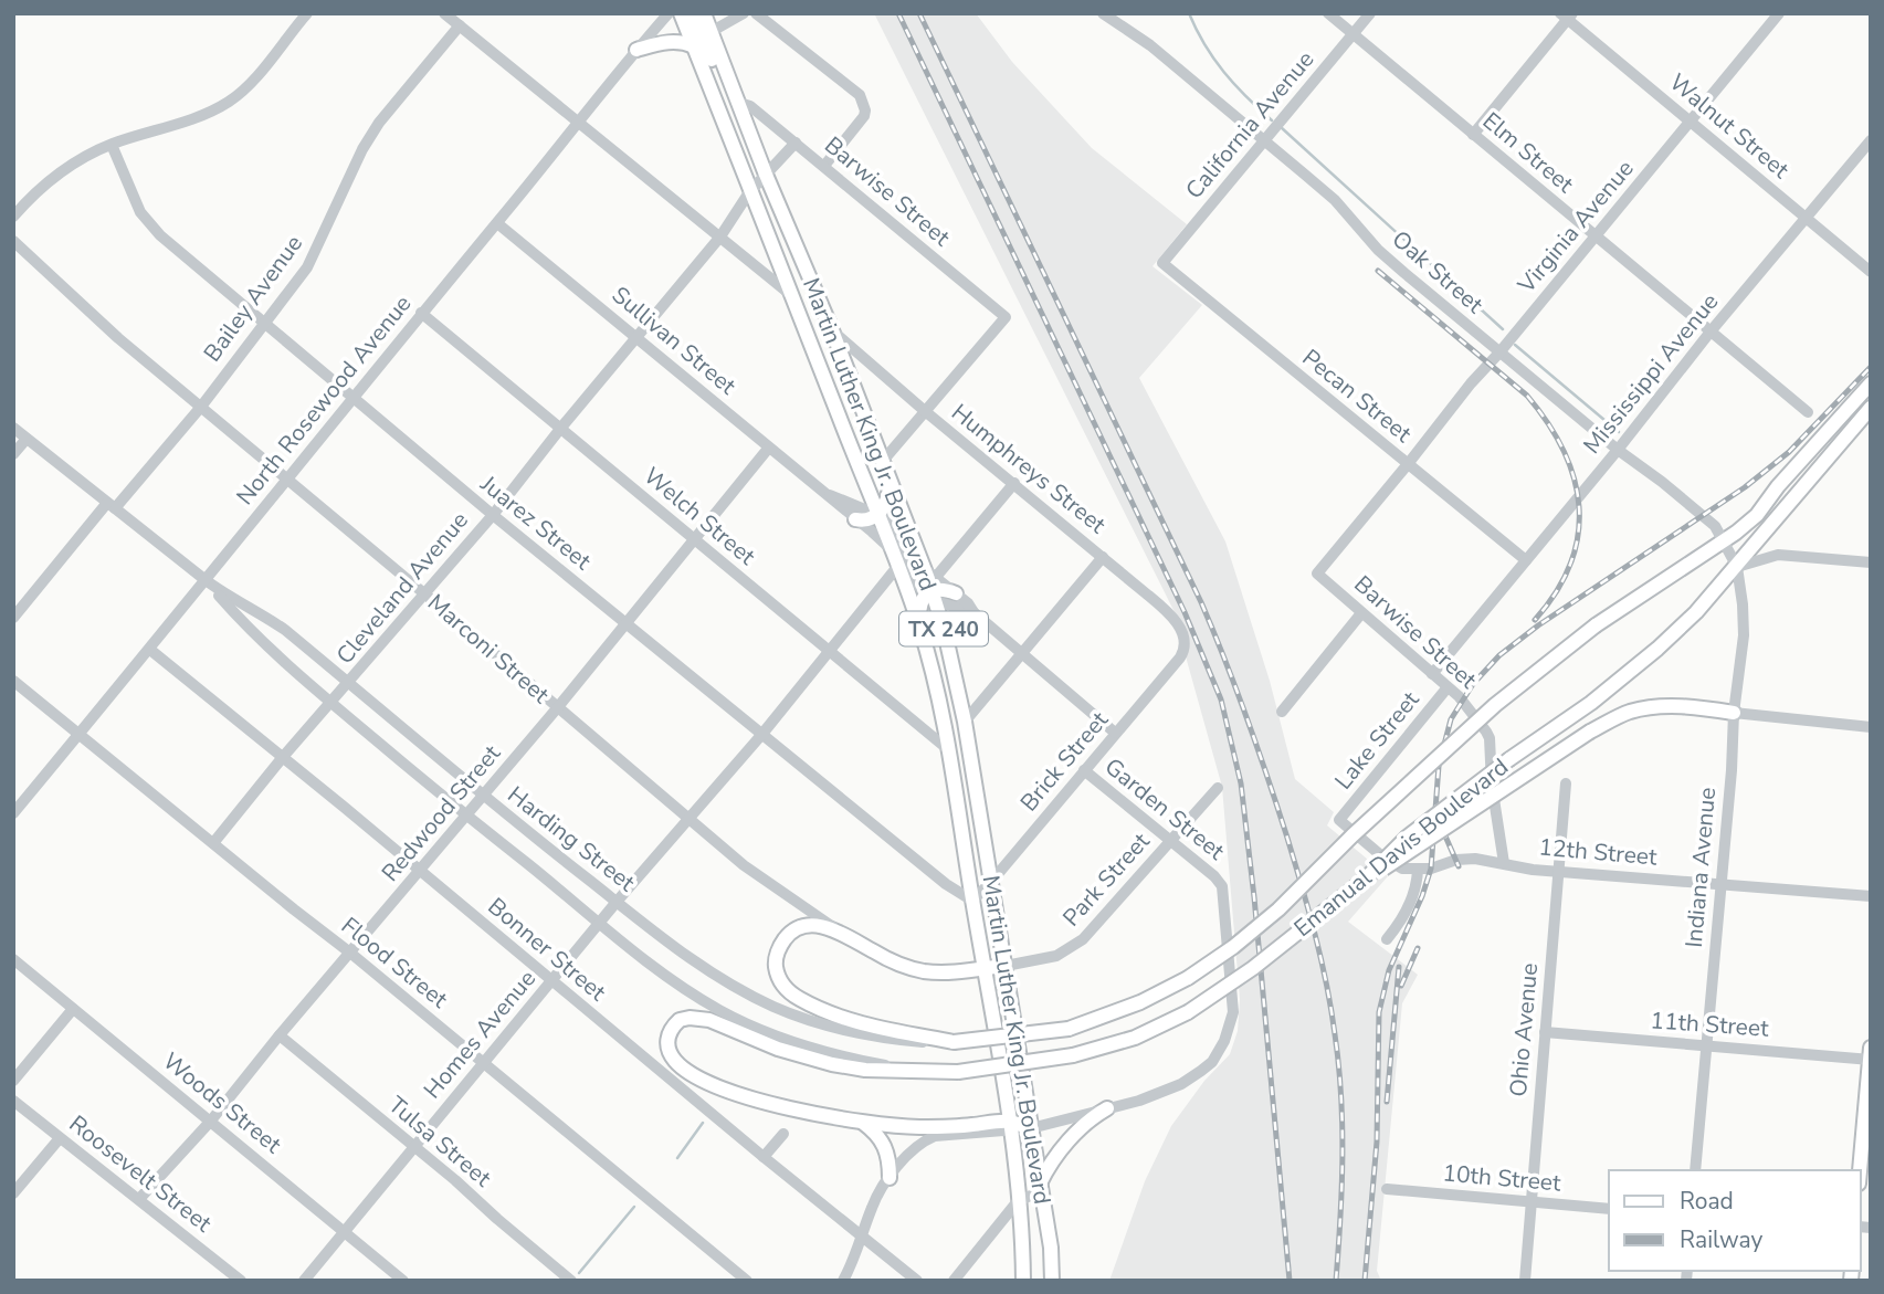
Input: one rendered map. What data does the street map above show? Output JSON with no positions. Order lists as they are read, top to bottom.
{
  "streets": {
    "main road": [
      "Martin Luther King Jr. Boulevard",
      "TX 240",
      "Marconi Street",
      "Emanual Davis Boulevard"
    ],
    "street": [
      "California Avenue",
      "Walnut Street",
      "Elm Street",
      "Barwise Street",
      "Virginia Avenue",
      "Oak Street",
      "Bailey Avenue",
      "Sullivan Street",
      "Mississippi Avenue",
      "Pecan Street",
      "North Rosewood Avenue",
      "Humphreys Street",
      "Welch Street",
      "Juarez Street",
      "Cleveland Avenue",
      "Lake Street",
      "Brick Street",
      "Garden Street",
      "Redwood Street",
      "Harding Street",
      "12th Street",
      "Indiana Avenue",
      "Park Street",
      "Bonner Street",
      "Flood Street",
      "11th Street",
      "Ohio Avenue",
      "Homes Avenue",
      "Woods Street",
      "Tulsa Street",
      "Roosevelt Street",
      "10th Street"
    ]
  },
  "crossings": [
    ["California Avenue", "Elm Street"],
    ["California Avenue", "Oak Street"],
    ["California Avenue", "Pecan Street"],
    ["Walnut Street", "Virginia Avenue"],
    ["Walnut Street", "Mississippi Avenue"],
    ["Elm Street", "Virginia Avenue"],
    ["Elm Street", "Mississippi Avenue"],
    ["Barwise Street", "Virginia Avenue"],
    ["Barwise Street", "Mississippi Avenue"],
    ["Barwise Street", "Martin Luther King Jr. Boulevard"],
    ["Barwise Street", "Humphreys Street"],
    ["Barwise Street", "Cleveland Avenue"],
    ["Barwise Street", "Lake Street"],
    ["Barwise Street", "12th Street"],
    ["Virginia Avenue", "Oak Street"],
    ["Virginia Avenue", "Pecan Street"],
    ["Oak Street", "Mississippi Avenue"],
    ["Oak Street", "Emanual Davis Boulevard"],
    ["Oak Street", "Indiana Avenue"],
    ["Bailey Avenue", "Juarez Street"],
    ["Bailey Avenue", "Marconi Street"],
    ["Bailey Avenue", "Harding Street"],
    ["Sullivan Street", "North Rosewood Avenue"],
    ["Sullivan Street", "Martin Luther King Jr. Boulevard"],
    ["Sullivan Street", "Cleveland Avenue"],
    ["Sullivan Street", "Redwood Street"],
    ["Mississippi Avenue", "Pecan Street"],
    ["North Rosewood Avenue", "Welch Street"],
    ["North Rosewood Avenue", "Juarez Street"],
    ["North Rosewood Avenue", "Marconi Street"],
    ["North Rosewood Avenue", "Harding Street"],
    ["North Rosewood Avenue", "Bonner Street"],
    ["North Rosewood Avenue", "Flood Street"],
    ["Martin Luther King Jr. Boulevard", "Humphreys Street"],
    ["Martin Luther King Jr. Boulevard", "Welch Street"],
    ["Martin Luther King Jr. Boulevard", "Juarez Street"],
    ["Martin Luther King Jr. Boulevard", "Cleveland Avenue"],
    ["Martin Luther King Jr. Boulevard", "Marconi Street"],
    ["Martin Luther King Jr. Boulevard", "Brick Street"],
    ["Martin Luther King Jr. Boulevard", "Park Street"],
    ["Martin Luther King Jr. Boulevard", "Homes Avenue"],
    ["Humphreys Street", "Brick Street"],
    ["Welch Street", "Cleveland Avenue"],
    ["Welch Street", "Redwood Street"],
    ["Welch Street", "Homes Avenue"],
    ["Juarez Street", "Cleveland Avenue"],
    ["Juarez Street", "Brick Street"],
    ["Juarez Street", "Redwood Street"],
    ["Juarez Street", "Homes Avenue"],
    ["Cleveland Avenue", "Marconi Street"],
    ["Cleveland Avenue", "Harding Street"],
    ["Cleveland Avenue", "Bonner Street"],
    ["Cleveland Avenue", "Flood Street"],
    ["Marconi Street", "Redwood Street"],
    ["Marconi Street", "Emanual Davis Boulevard"],
    ["Marconi Street", "Park Street"],
    ["Marconi Street", "Homes Avenue"],
    ["Lake Street", "12th Street"],
    ["Brick Street", "Garden Street"],
    ["Garden Street", "Park Street"],
    ["Redwood Street", "Harding Street"],
    ["Redwood Street", "Bonner Street"],
    ["Redwood Street", "Flood Street"],
    ["Redwood Street", "Woods Street"],
    ["Redwood Street", "Tulsa Street"],
    ["Redwood Street", "Roosevelt Street"],
    ["Harding Street", "Emanual Davis Boulevard"],
    ["Harding Street", "Homes Avenue"],
    ["Emanual Davis Boulevard", "Indiana Avenue"],
    ["12th Street", "Indiana Avenue"],
    ["12th Street", "Ohio Avenue"],
    ["Indiana Avenue", "11th Street"],
    ["Bonner Street", "Homes Avenue"],
    ["Flood Street", "Homes Avenue"],
    ["11th Street", "Ohio Avenue"],
    ["Ohio Avenue", "10th Street"],
    ["Homes Avenue", "Woods Street"],
    ["Homes Avenue", "Tulsa Street"]
  ],
  "legend": ["Road", "Railway"]
}
